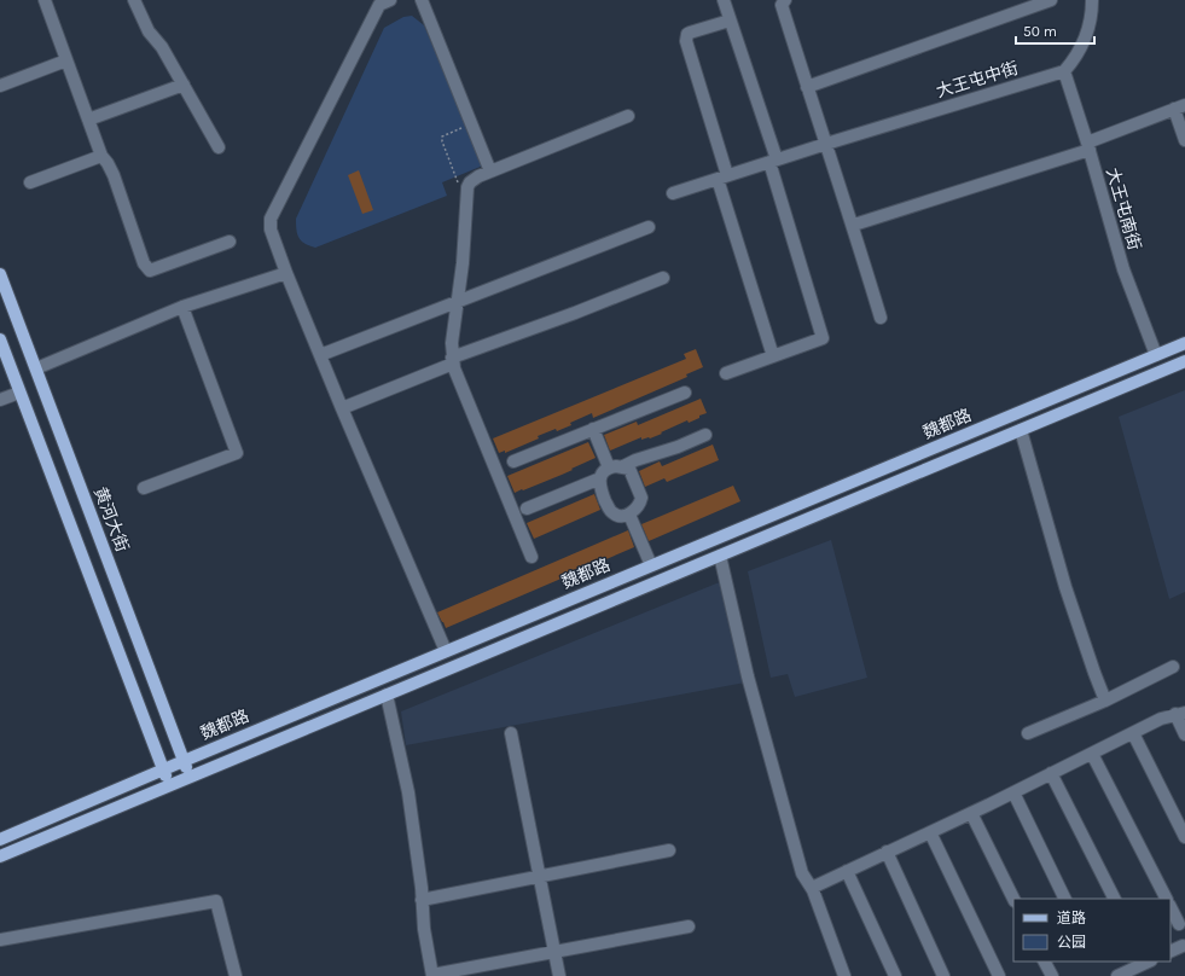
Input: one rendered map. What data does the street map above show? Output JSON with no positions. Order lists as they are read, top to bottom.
{
  "streets": {
    "main road": ["魏都路", "黄河大街"],
    "street": ["大王屯中街", "大王屯南街"]
  },
  "crossings": [
    ["大王屯中街", "大王屯南街"],
    ["大王屯南街", "魏都路"],
    ["魏都路", "黄河大街"]
  ],
  "legend": ["道路", "公园"],
  "scale_bar": "50 m"
}
